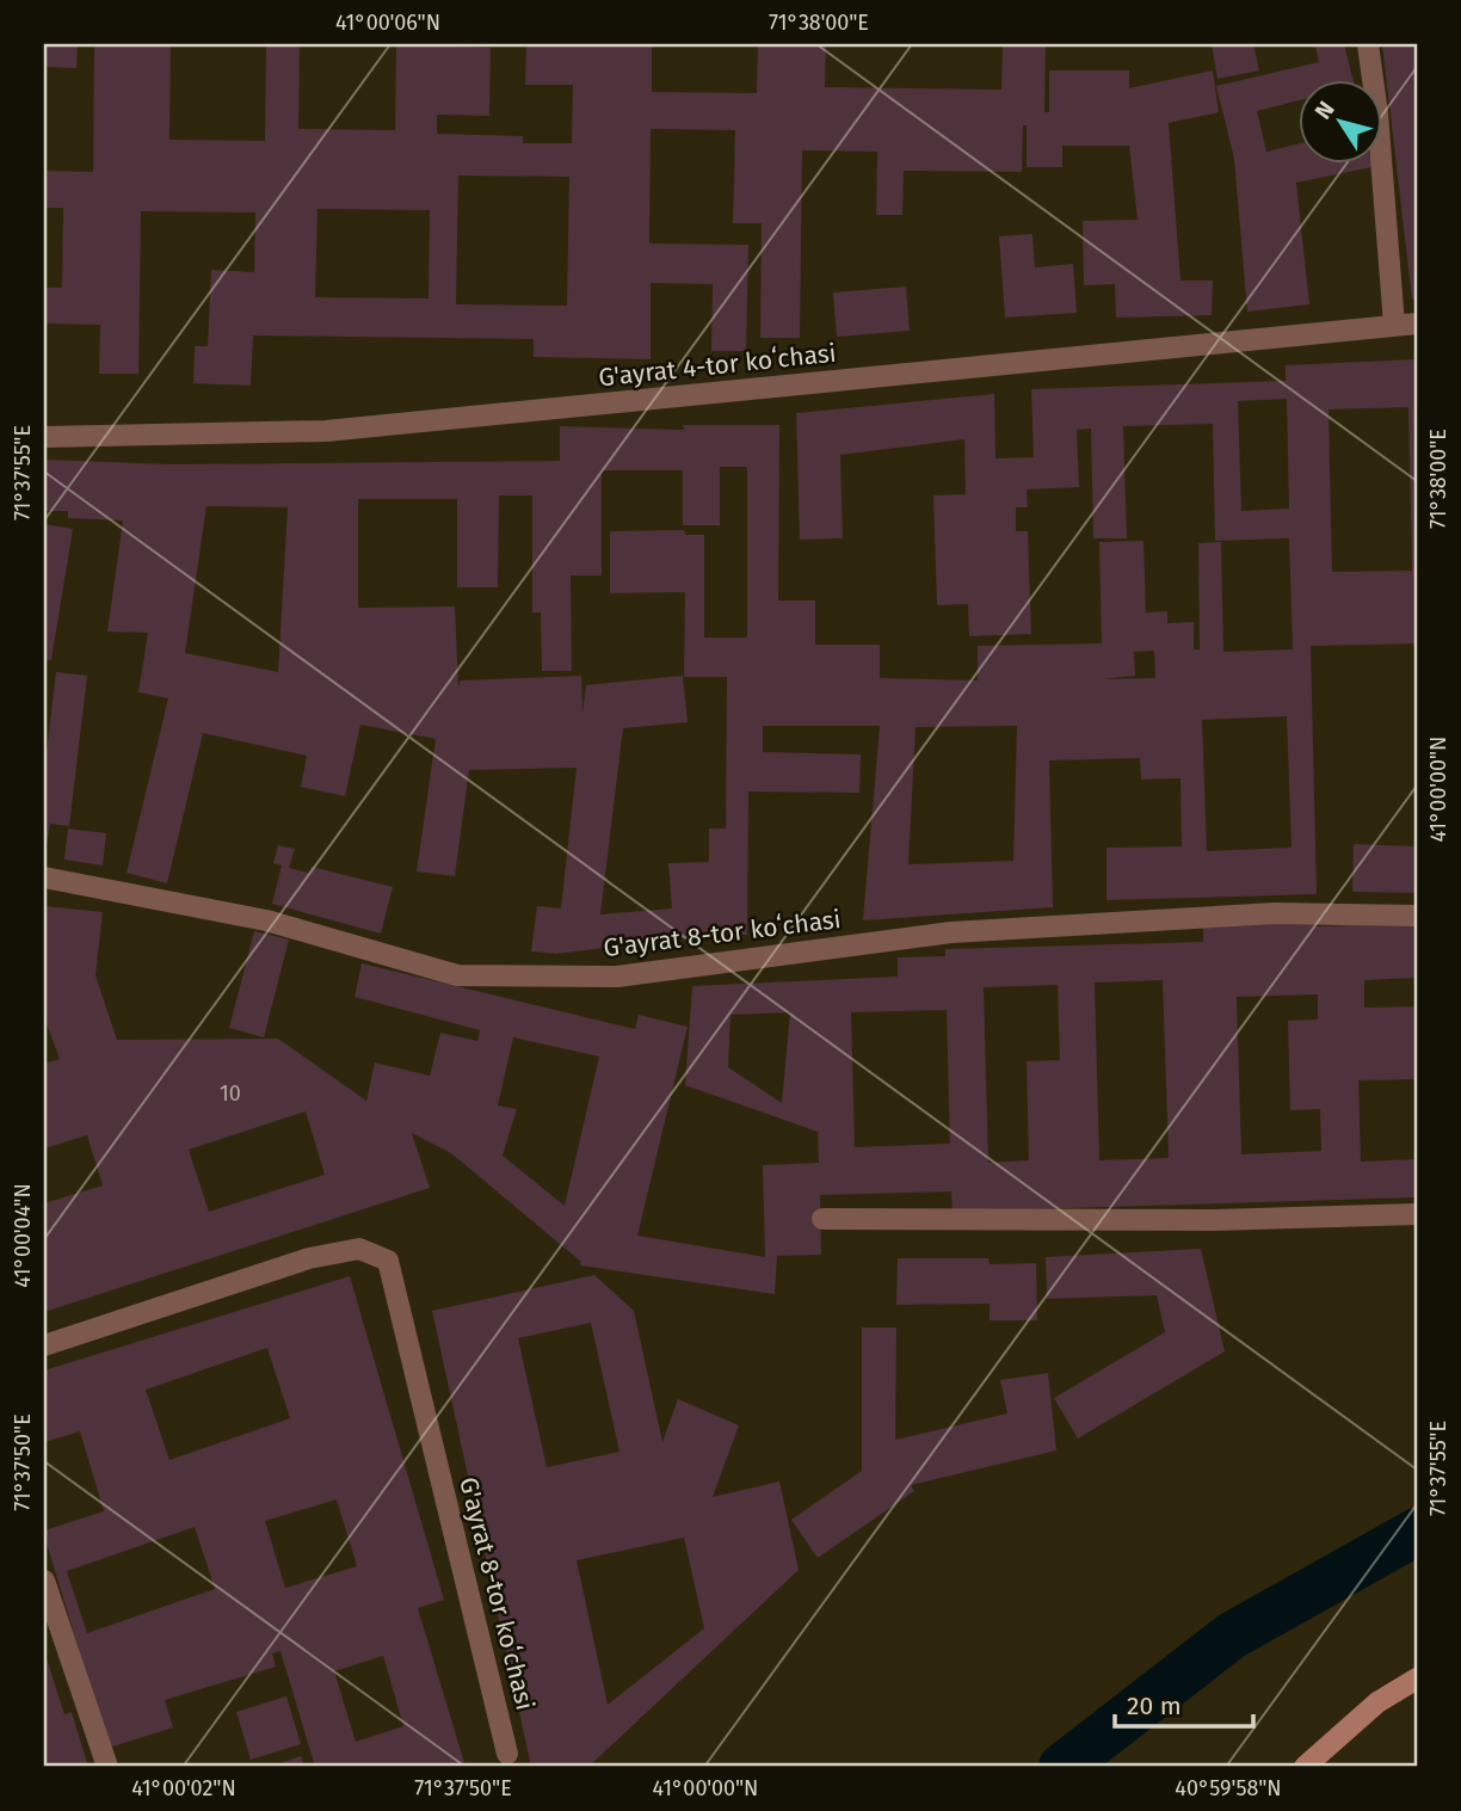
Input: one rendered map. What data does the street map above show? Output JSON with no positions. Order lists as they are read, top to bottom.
{
  "streets": {
    "street": ["G'ayrat 4-tor koʻchasi", "G'ayrat 8-tor koʻchasi"]
  },
  "house_numbers": ["10"],
  "scale_bar": "20 m",
  "north": "top left",
  "coordinates": [
    "41°00'06\"N",
    "71°38'00\"E",
    "71°37'55\"E",
    "41°00'00\"N",
    "41°00'04\"N",
    "71°37'50\"E",
    "41°00'02\"N",
    "40°59'58\"N"
  ]
}
